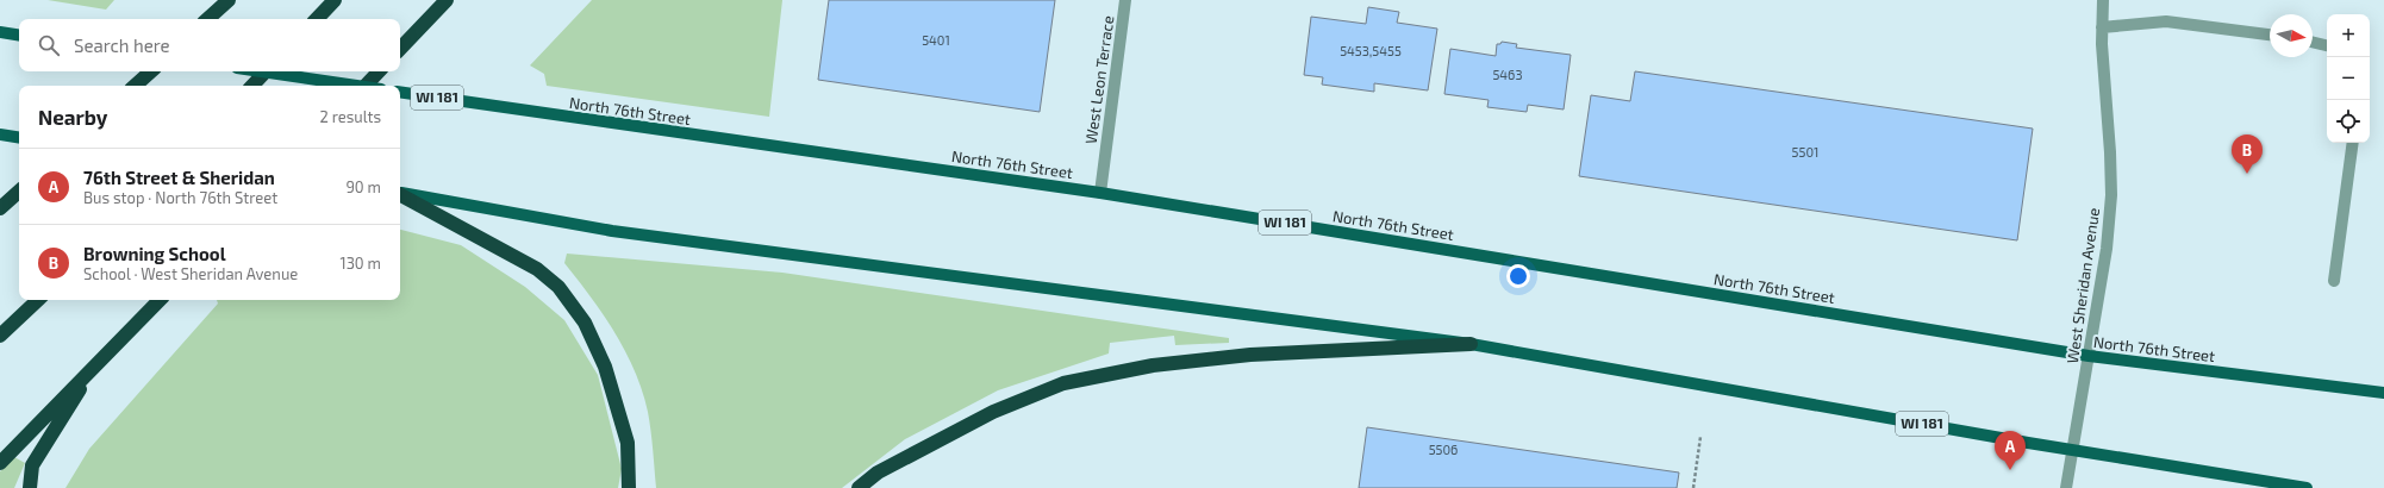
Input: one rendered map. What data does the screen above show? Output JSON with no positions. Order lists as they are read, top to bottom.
{
  "streets": {
    "main road": ["WI 181", "North 76th Street"],
    "street": ["West Leon Terrace", "West Sheridan Avenue"]
  },
  "crossings": [
    ["West Leon Terrace", "North 76th Street"],
    ["WI 181", "West Sheridan Avenue"],
    ["North 76th Street", "West Sheridan Avenue"]
  ],
  "house_numbers": [
    "5401",
    "5453,5455",
    "5463",
    "5501",
    "5506"
  ],
  "north": "right",
  "page": {
    "map_buttons": ["+", "−"],
    "search": "Search here",
    "heading": ["Nearby", "2 results"],
    "pins": ["B", "A"],
    "list": [
      {
        "mark": "A",
        "name": "76th Street & Sheridan",
        "note": "Bus stop · North 76th Street",
        "value": "90 m"
      },
      {
        "mark": "B",
        "name": "Browning School",
        "note": "School · West Sheridan Avenue",
        "value": "130 m"
      }
    ]
  }
}
